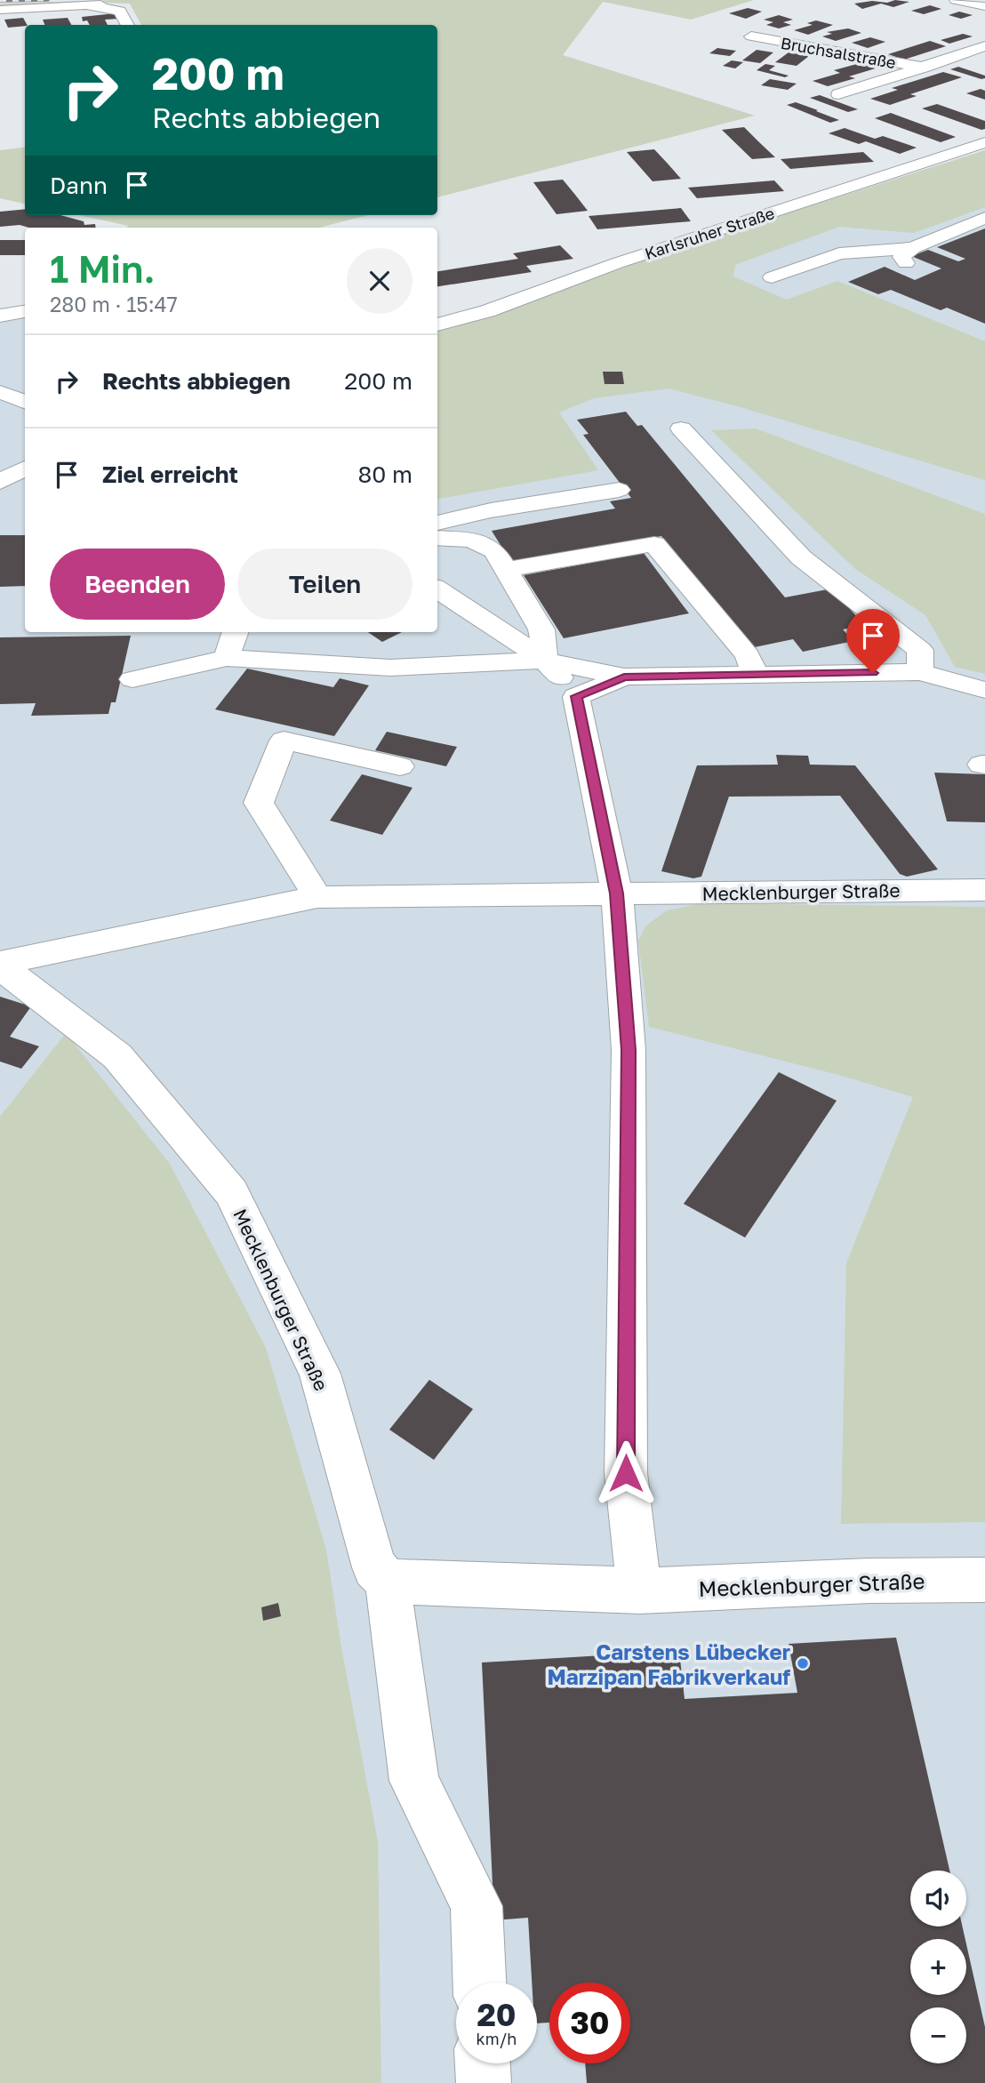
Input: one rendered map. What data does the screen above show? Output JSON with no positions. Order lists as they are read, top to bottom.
{
  "streets": {
    "street": ["Bruchsalstraße", "Karlsruher Straße", "Mecklenburger Straße"]
  },
  "places": ["Carstens Lübecker Marzipan Fabrikverkauf"],
  "page": {
    "turn": ["200 m", "Rechts abbiegen"],
    "then": "Dann",
    "heading": ["1 Min.", "280 m · 15:47"],
    "list": [
      {
        "name": "Rechts abbiegen",
        "value": "200 m"
      },
      {
        "name": "Ziel erreicht",
        "value": "80 m"
      }
    ],
    "buttons": ["Beenden", "Teilen"],
    "map_buttons": ["+", "−"],
    "speed": "20 km/h",
    "limit": "30"
  }
}
